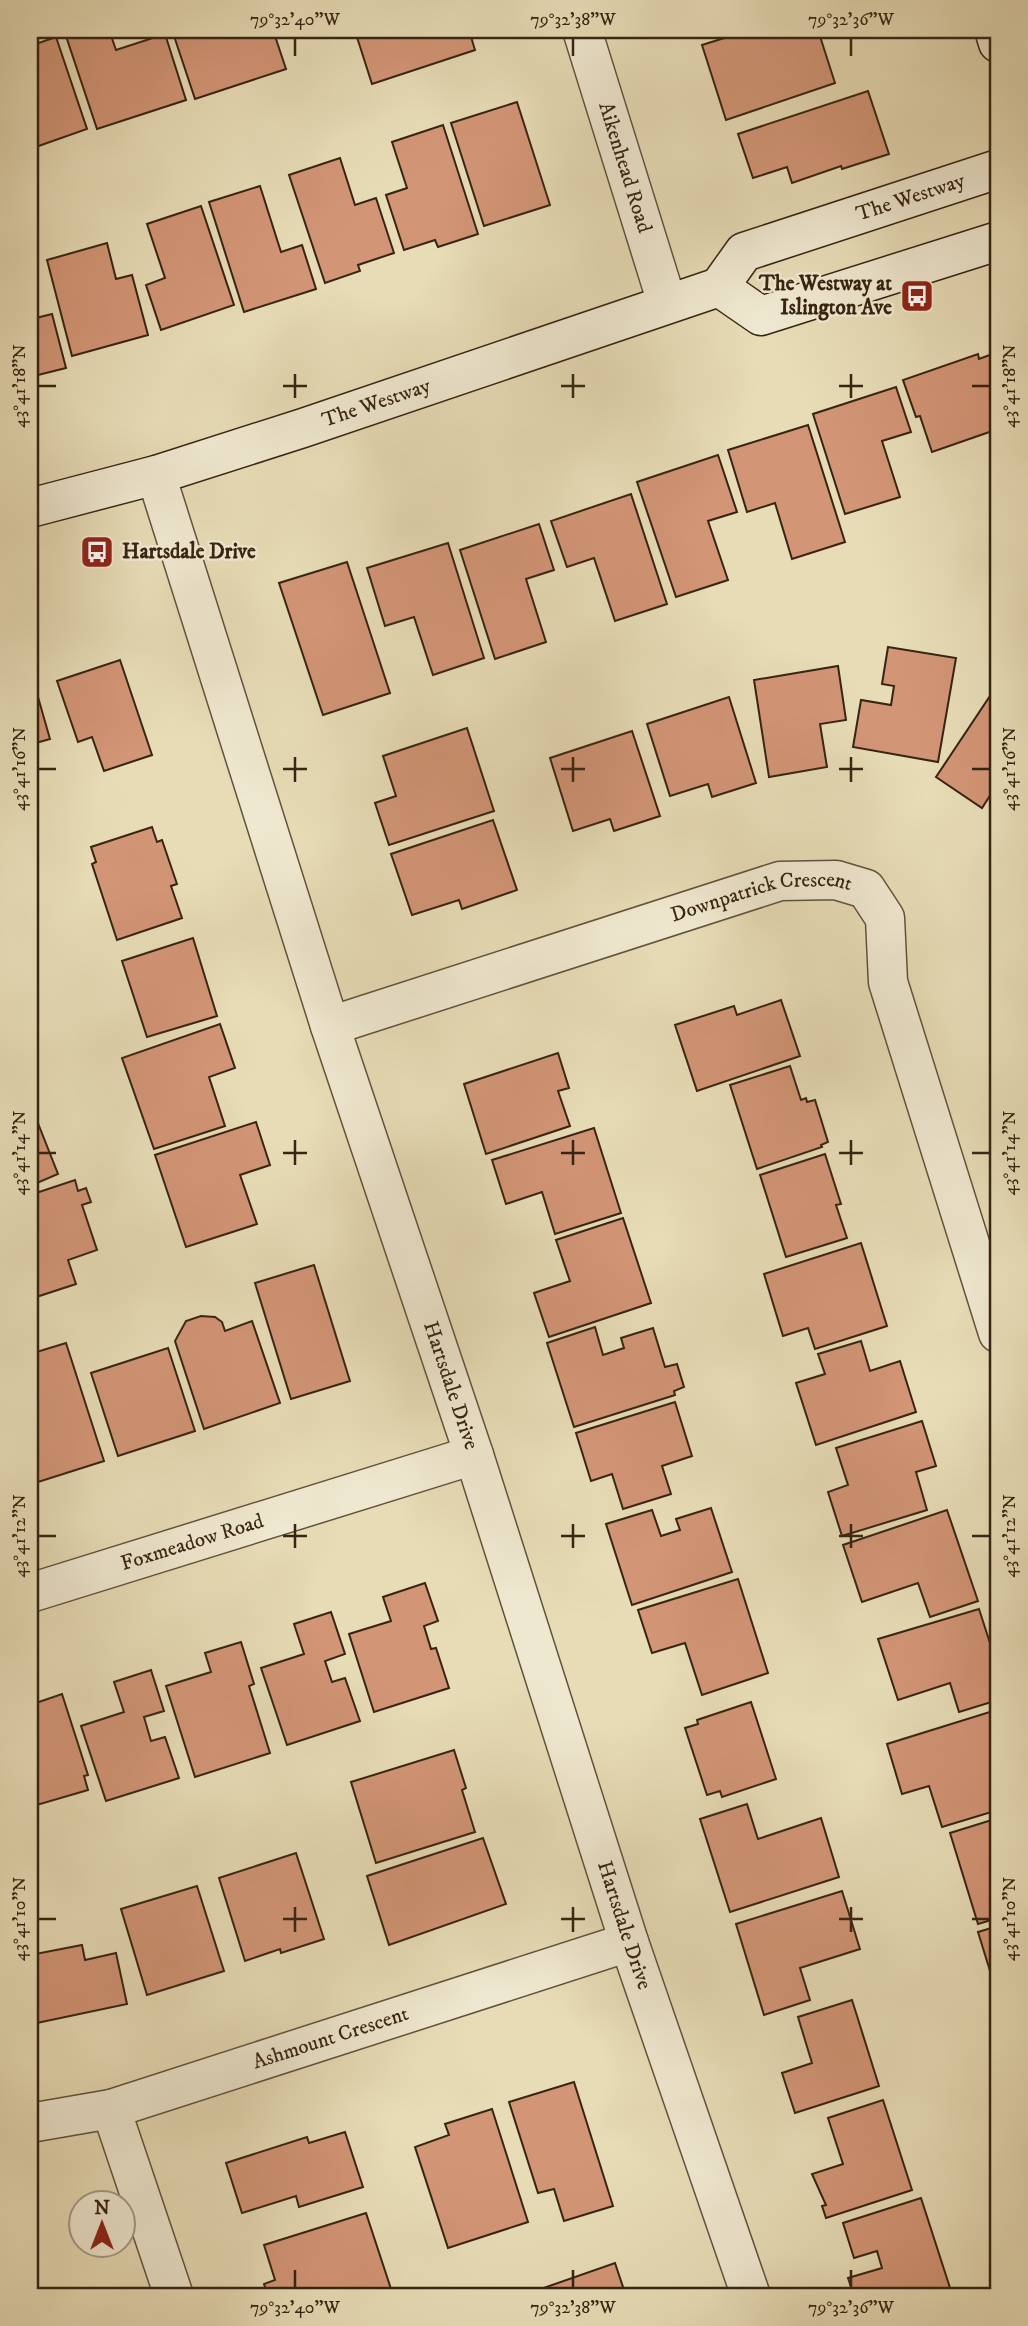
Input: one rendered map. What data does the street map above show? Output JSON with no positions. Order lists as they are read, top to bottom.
{
  "streets": {
    "street": [
      "Aikenhead Road",
      "The Westway",
      "Downpatrick Crescent",
      "Hartsdale Drive",
      "Foxmeadow Road",
      "Ashmount Crescent"
    ]
  },
  "crossings": [
    ["Aikenhead Road", "The Westway"],
    ["The Westway", "Hartsdale Drive"],
    ["Downpatrick Crescent", "Hartsdale Drive"],
    ["Hartsdale Drive", "Foxmeadow Road"],
    ["Hartsdale Drive", "Ashmount Crescent"]
  ],
  "places": {
    "bus stop": ["The Westway at Islington Ave", "Hartsdale Drive"]
  },
  "north": "top",
  "coordinates": [
    "79°32'40\"W",
    "79°32'38\"W",
    "79°32'36\"W",
    "43°41'18\"N",
    "43°41'16\"N",
    "43°41'14\"N",
    "43°41'12\"N",
    "43°41'10\"N"
  ]
}
